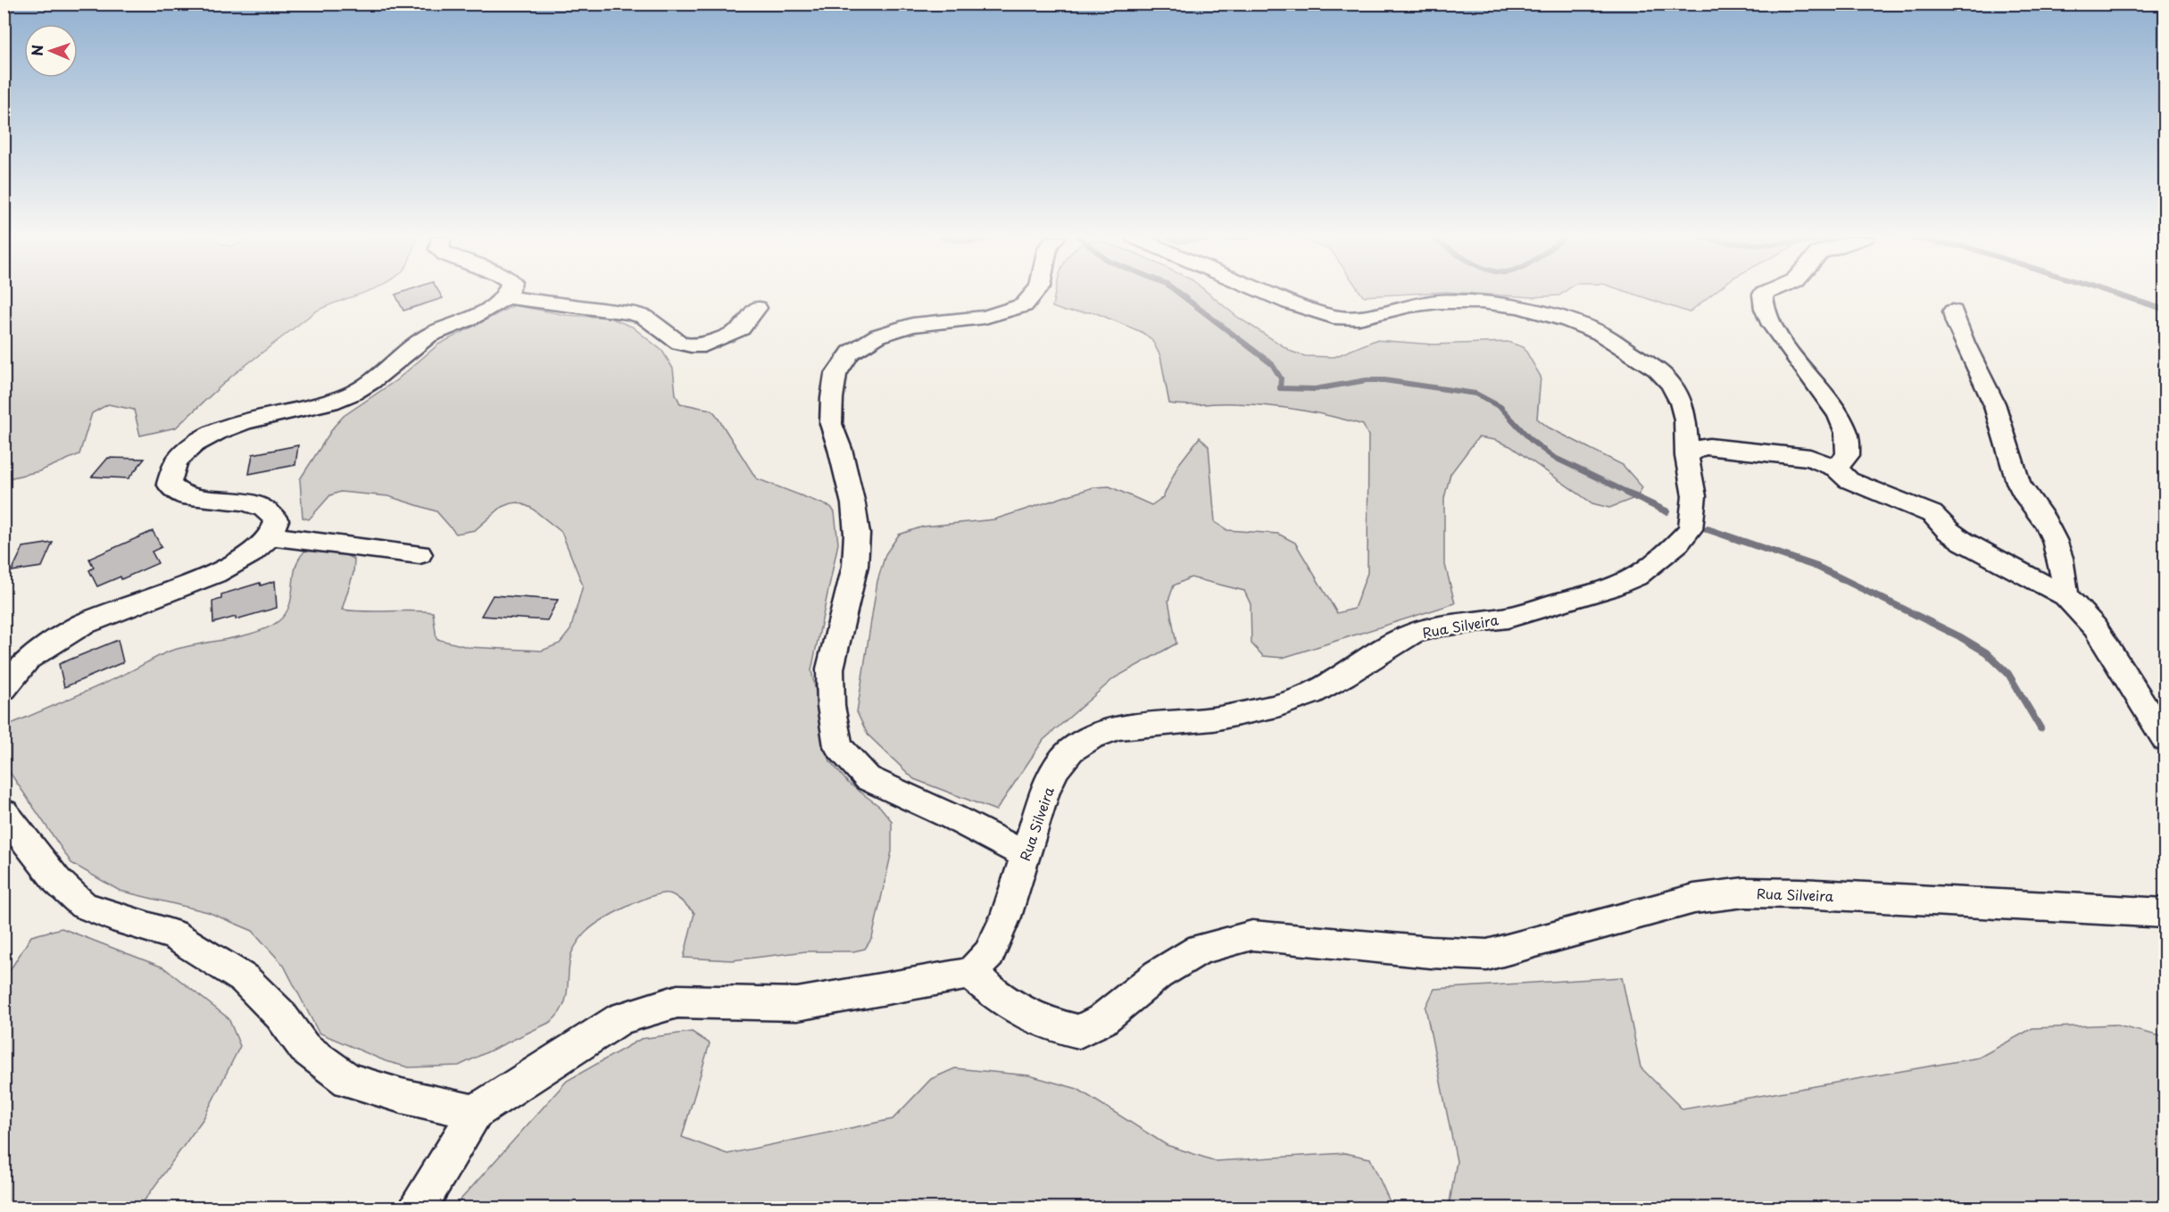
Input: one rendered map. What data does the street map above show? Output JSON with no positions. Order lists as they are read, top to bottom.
{
  "streets": {
    "street": ["Rua Silveira"]
  },
  "north": "left"
}
